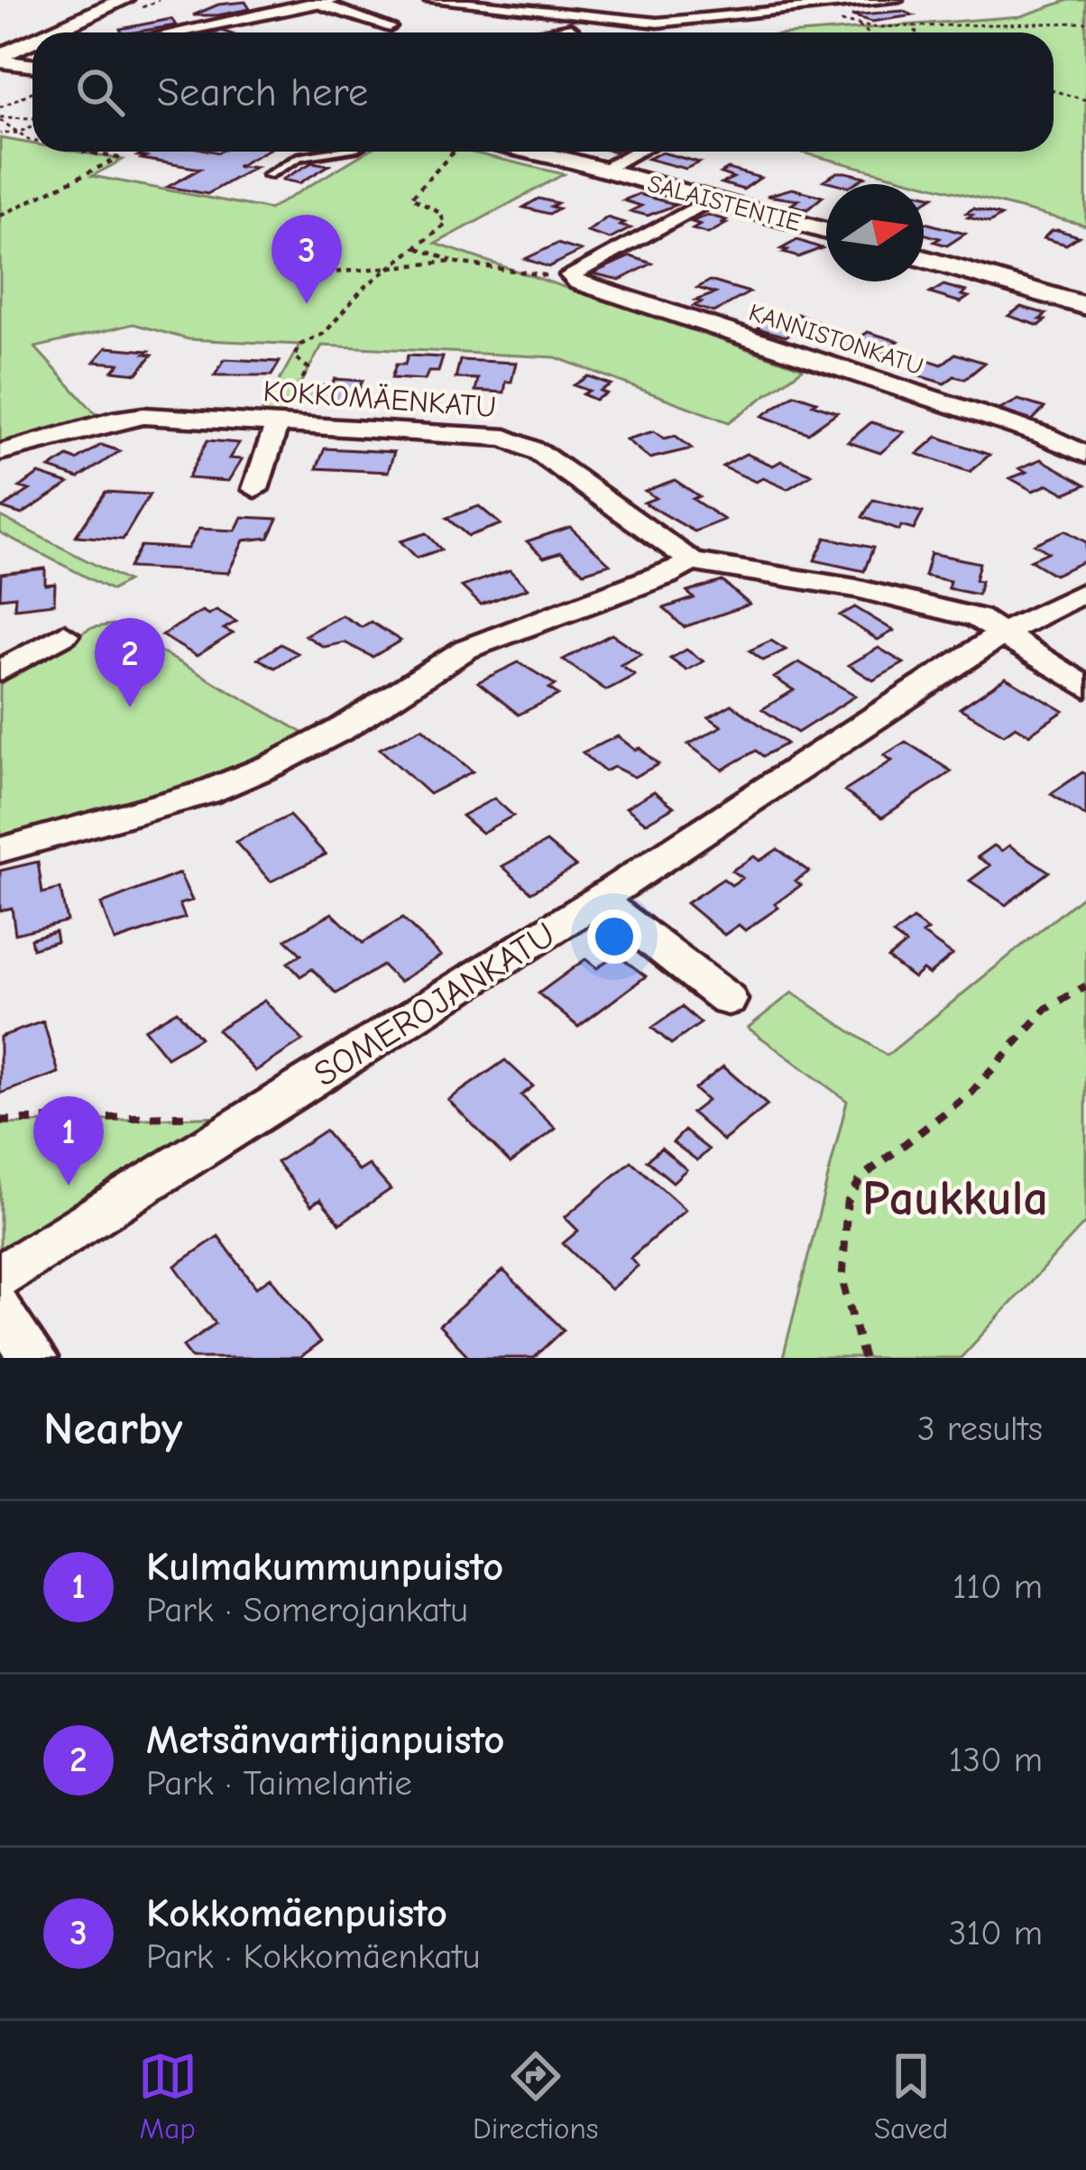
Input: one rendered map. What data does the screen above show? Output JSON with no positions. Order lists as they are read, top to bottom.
{
  "streets": {
    "street": [
      "SALAISTENTIE",
      "KANNISTONKATU",
      "KOKKOMÄENKATU",
      "SOMEROJANKATU"
    ]
  },
  "crossings": [
    ["KOKKOMÄENKATU", "SOMEROJANKATU"]
  ],
  "districts": ["Paukkula"],
  "north": "right",
  "page": {
    "search": "Search here",
    "pins": ["3", "2", "1"],
    "heading": ["Nearby", "3 results"],
    "list": [
      {
        "mark": "1",
        "name": "Kulmakummunpuisto",
        "note": "Park · Somerojankatu",
        "value": "110 m"
      },
      {
        "mark": "2",
        "name": "Metsänvartijanpuisto",
        "note": "Park · Taimelantie",
        "value": "130 m"
      },
      {
        "mark": "3",
        "name": "Kokkomäenpuisto",
        "note": "Park · Kokkomäenkatu",
        "value": "310 m"
      }
    ],
    "nav": ["Map", "Directions", "Saved"]
  }
}
